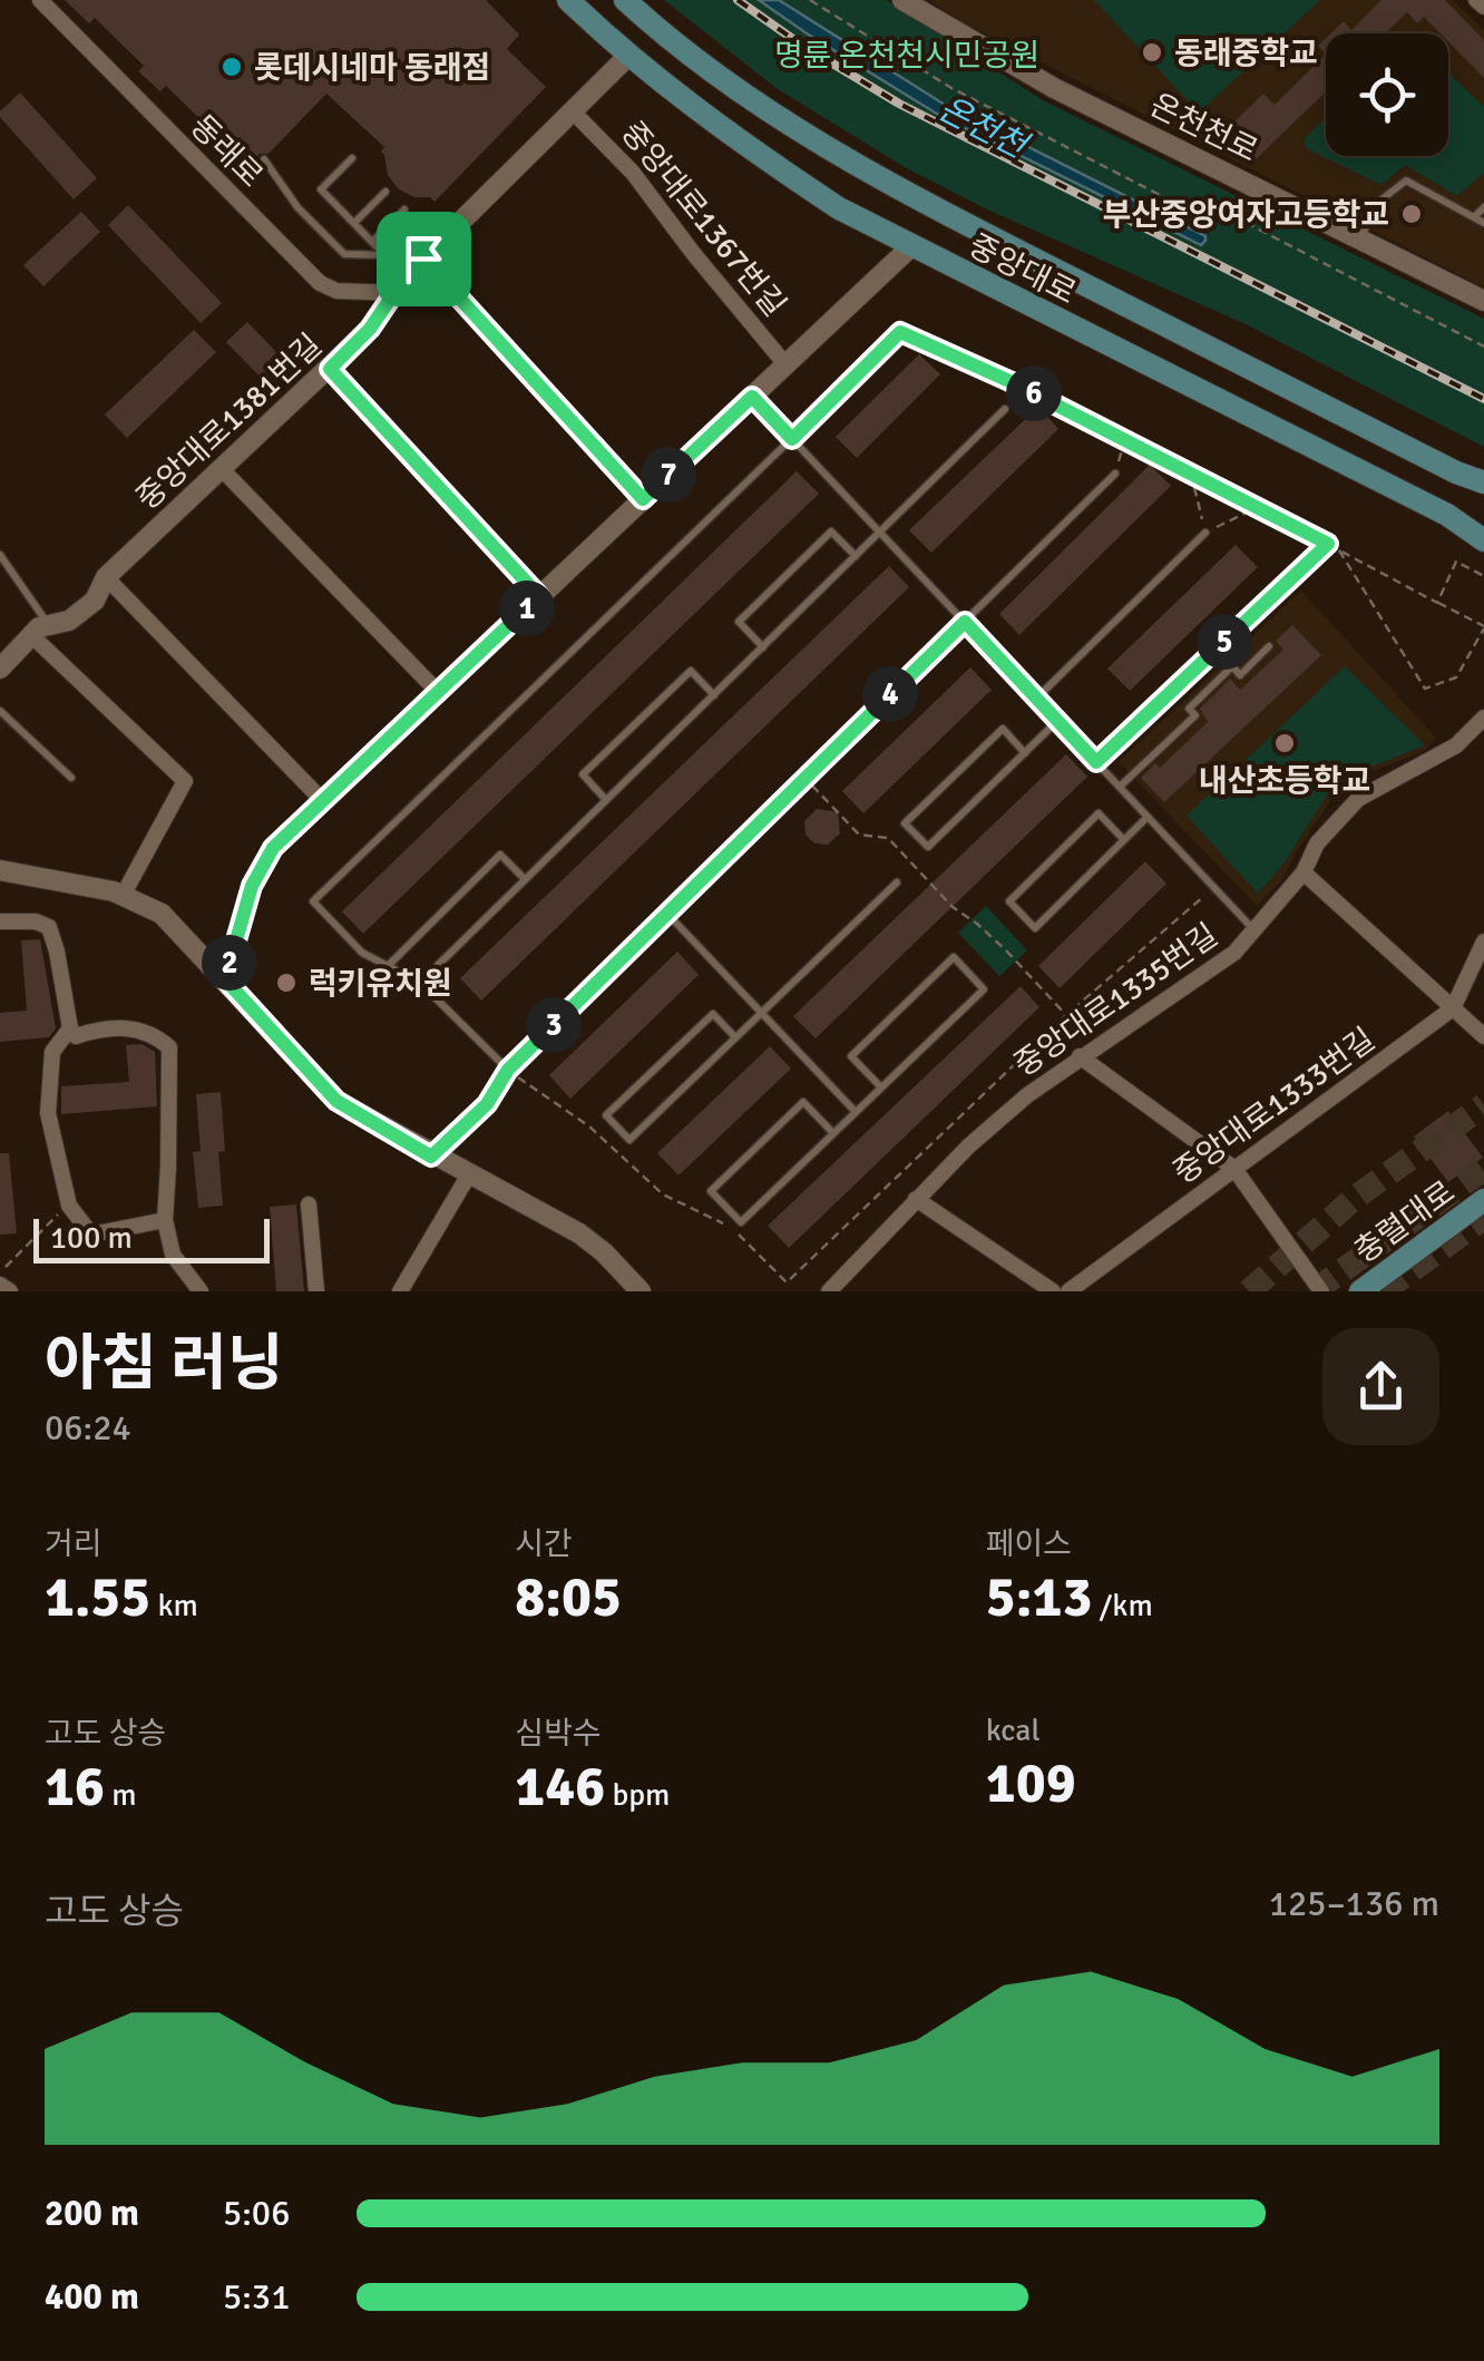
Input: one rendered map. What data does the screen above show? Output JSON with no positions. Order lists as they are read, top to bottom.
{
  "streets": {
    "main road": ["중앙대로", "충렬대로"],
    "street": [
      "온천천로",
      "동래로",
      "중앙대로1367번길",
      "중앙대로1381번길",
      "중앙대로1335번길",
      "중앙대로1333번길"
    ]
  },
  "crossings": [
    ["동래로", "중앙대로1381번길"],
    ["중앙대로1367번길", "중앙대로"],
    ["중앙대로1367번길", "중앙대로1381번길"],
    ["중앙대로", "중앙대로1381번길"]
  ],
  "water": ["온천천"],
  "parks": ["명륜 온천천시민공원"],
  "places": [
    "동래중학교",
    "롯데시네마 동래점",
    "부산중앙여자고등학교",
    "내산초등학교",
    "럭키유치원"
  ],
  "scale_bar": "100 m",
  "page": {
    "pins": [
      "6",
      "7",
      "1",
      "5",
      "4",
      "2",
      "3"
    ],
    "scale": "100 m",
    "heading": ["아침 러닝", "06:24"],
    "stats": [
      ["거리", "1.55 km"],
      ["시간", "8:05"],
      ["페이스", "5:13 /km"],
      ["고도 상승", "16 m"],
      ["심박수", "146 bpm"],
      ["kcal", "109"]
    ],
    "chart": ["고도 상승", "125–136 m"],
    "list": [
      {
        "name": "200 m",
        "note": "5:06"
      },
      {
        "name": "400 m",
        "note": "5:31"
      }
    ]
  }
}
